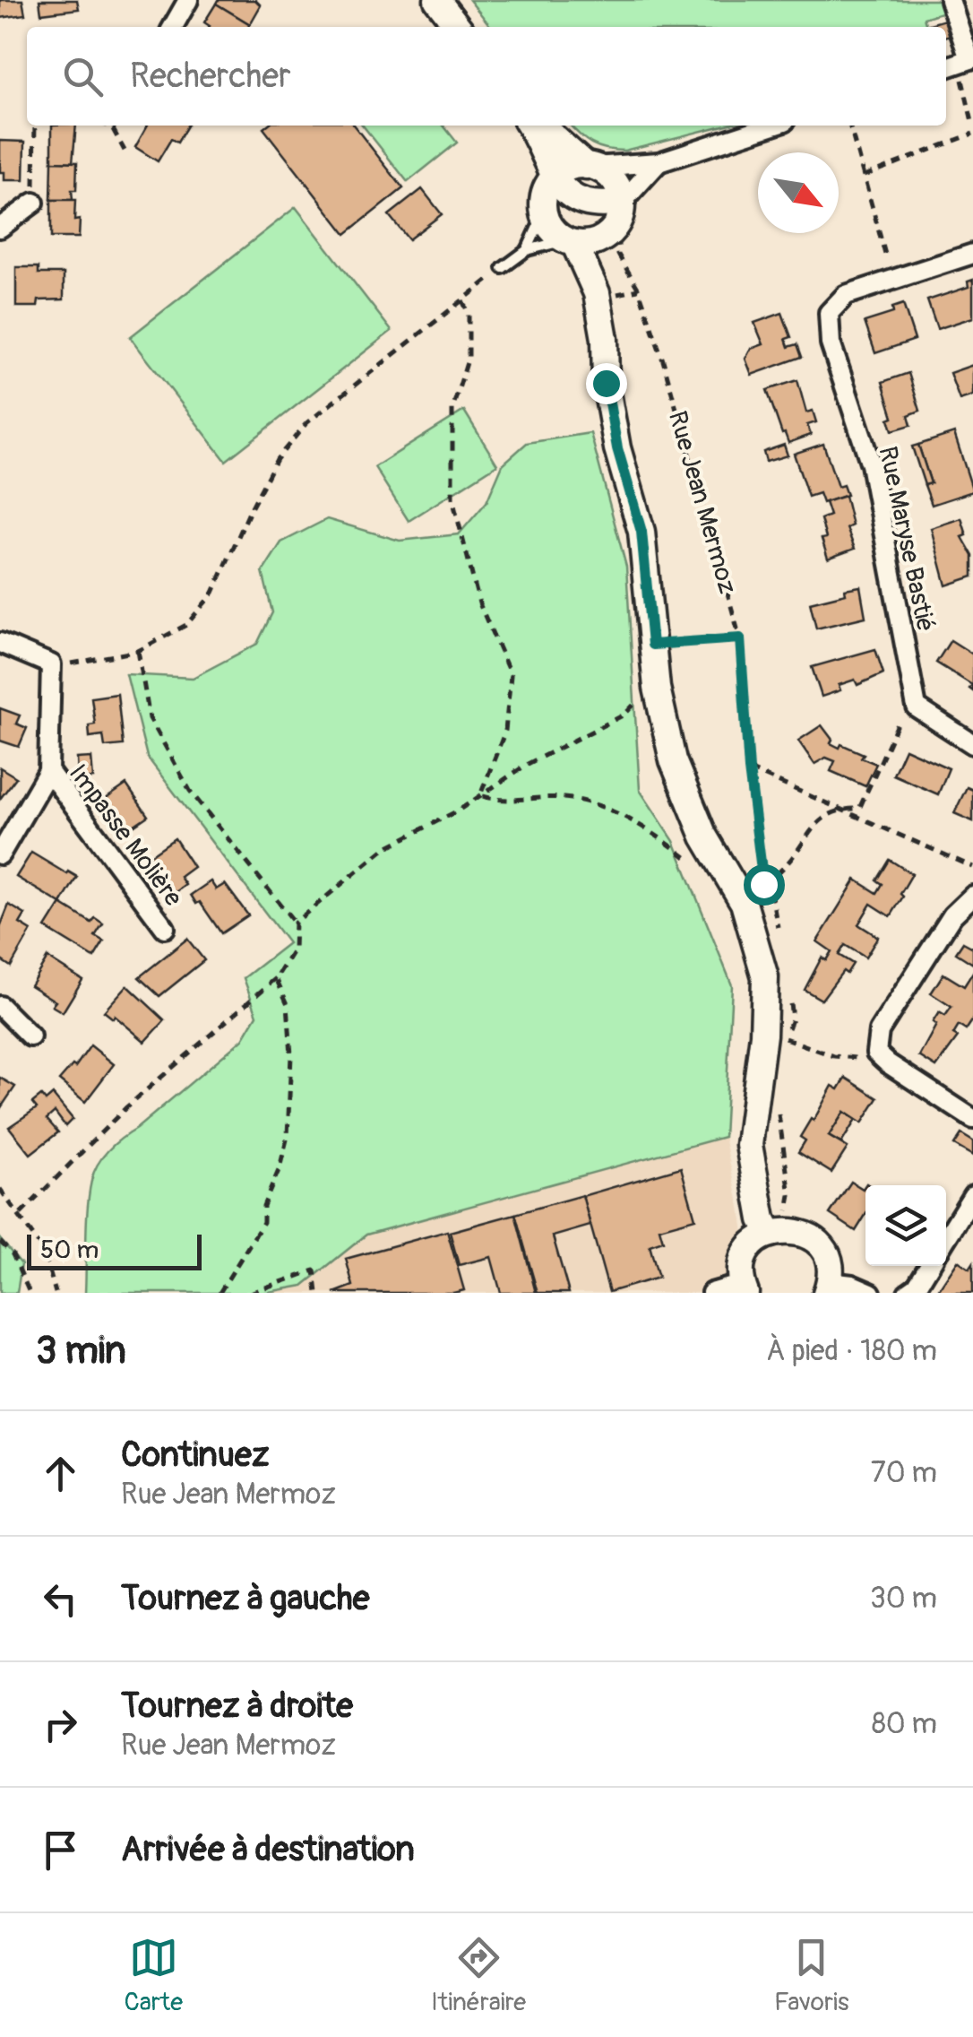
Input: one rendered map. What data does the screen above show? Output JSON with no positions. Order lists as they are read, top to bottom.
{
  "streets": {
    "street": ["Rue Maryse Bastié", "Impasse Molière"],
    "path": ["Rue Jean Mermoz"]
  },
  "scale_bar": "50 m",
  "north": "bottom right",
  "page": {
    "search": "Rechercher",
    "scale": "50 m",
    "heading": ["3 min", "À pied · 180 m"],
    "list": [
      ["Continuez", "Rue Jean Mermoz", "70 m"],
      ["Tournez à gauche", "30 m"],
      ["Tournez à droite", "Rue Jean Mermoz", "80 m"],
      "Arrivée à destination"
    ],
    "nav": ["Carte", "Itinéraire", "Favoris"]
  }
}
